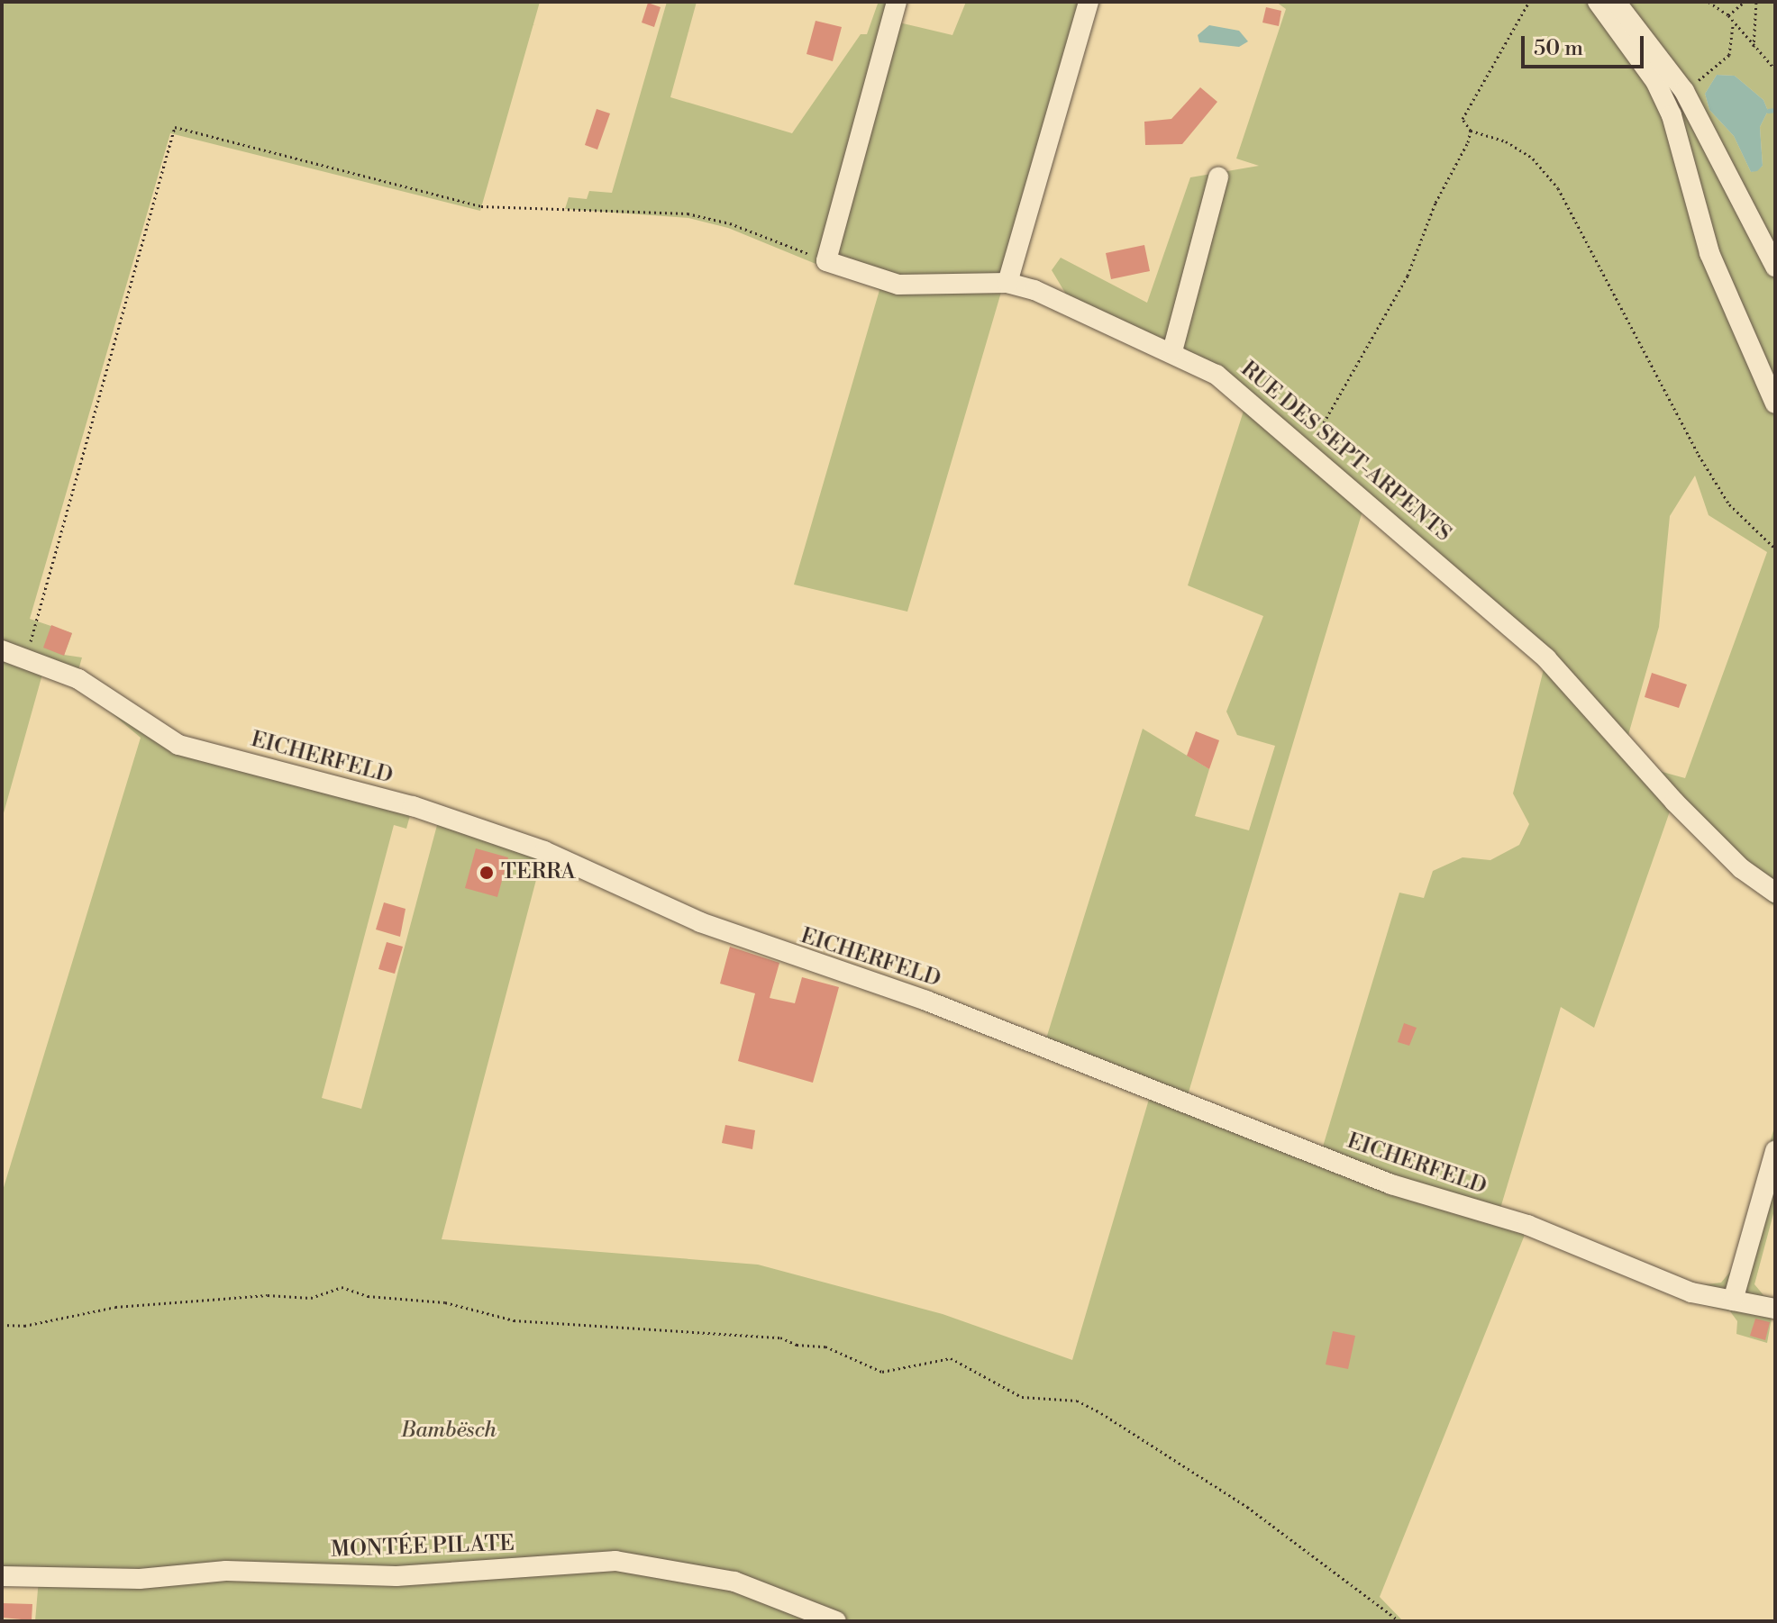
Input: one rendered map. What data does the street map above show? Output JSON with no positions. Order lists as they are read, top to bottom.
{
  "streets": {
    "street": ["RUE DES SEPT-ARPENTS", "EICHERFELD", "MONTÉE PILATE"]
  },
  "parks": ["Bambësch"],
  "places": ["TERRA"],
  "scale_bar": "50 m"
}
